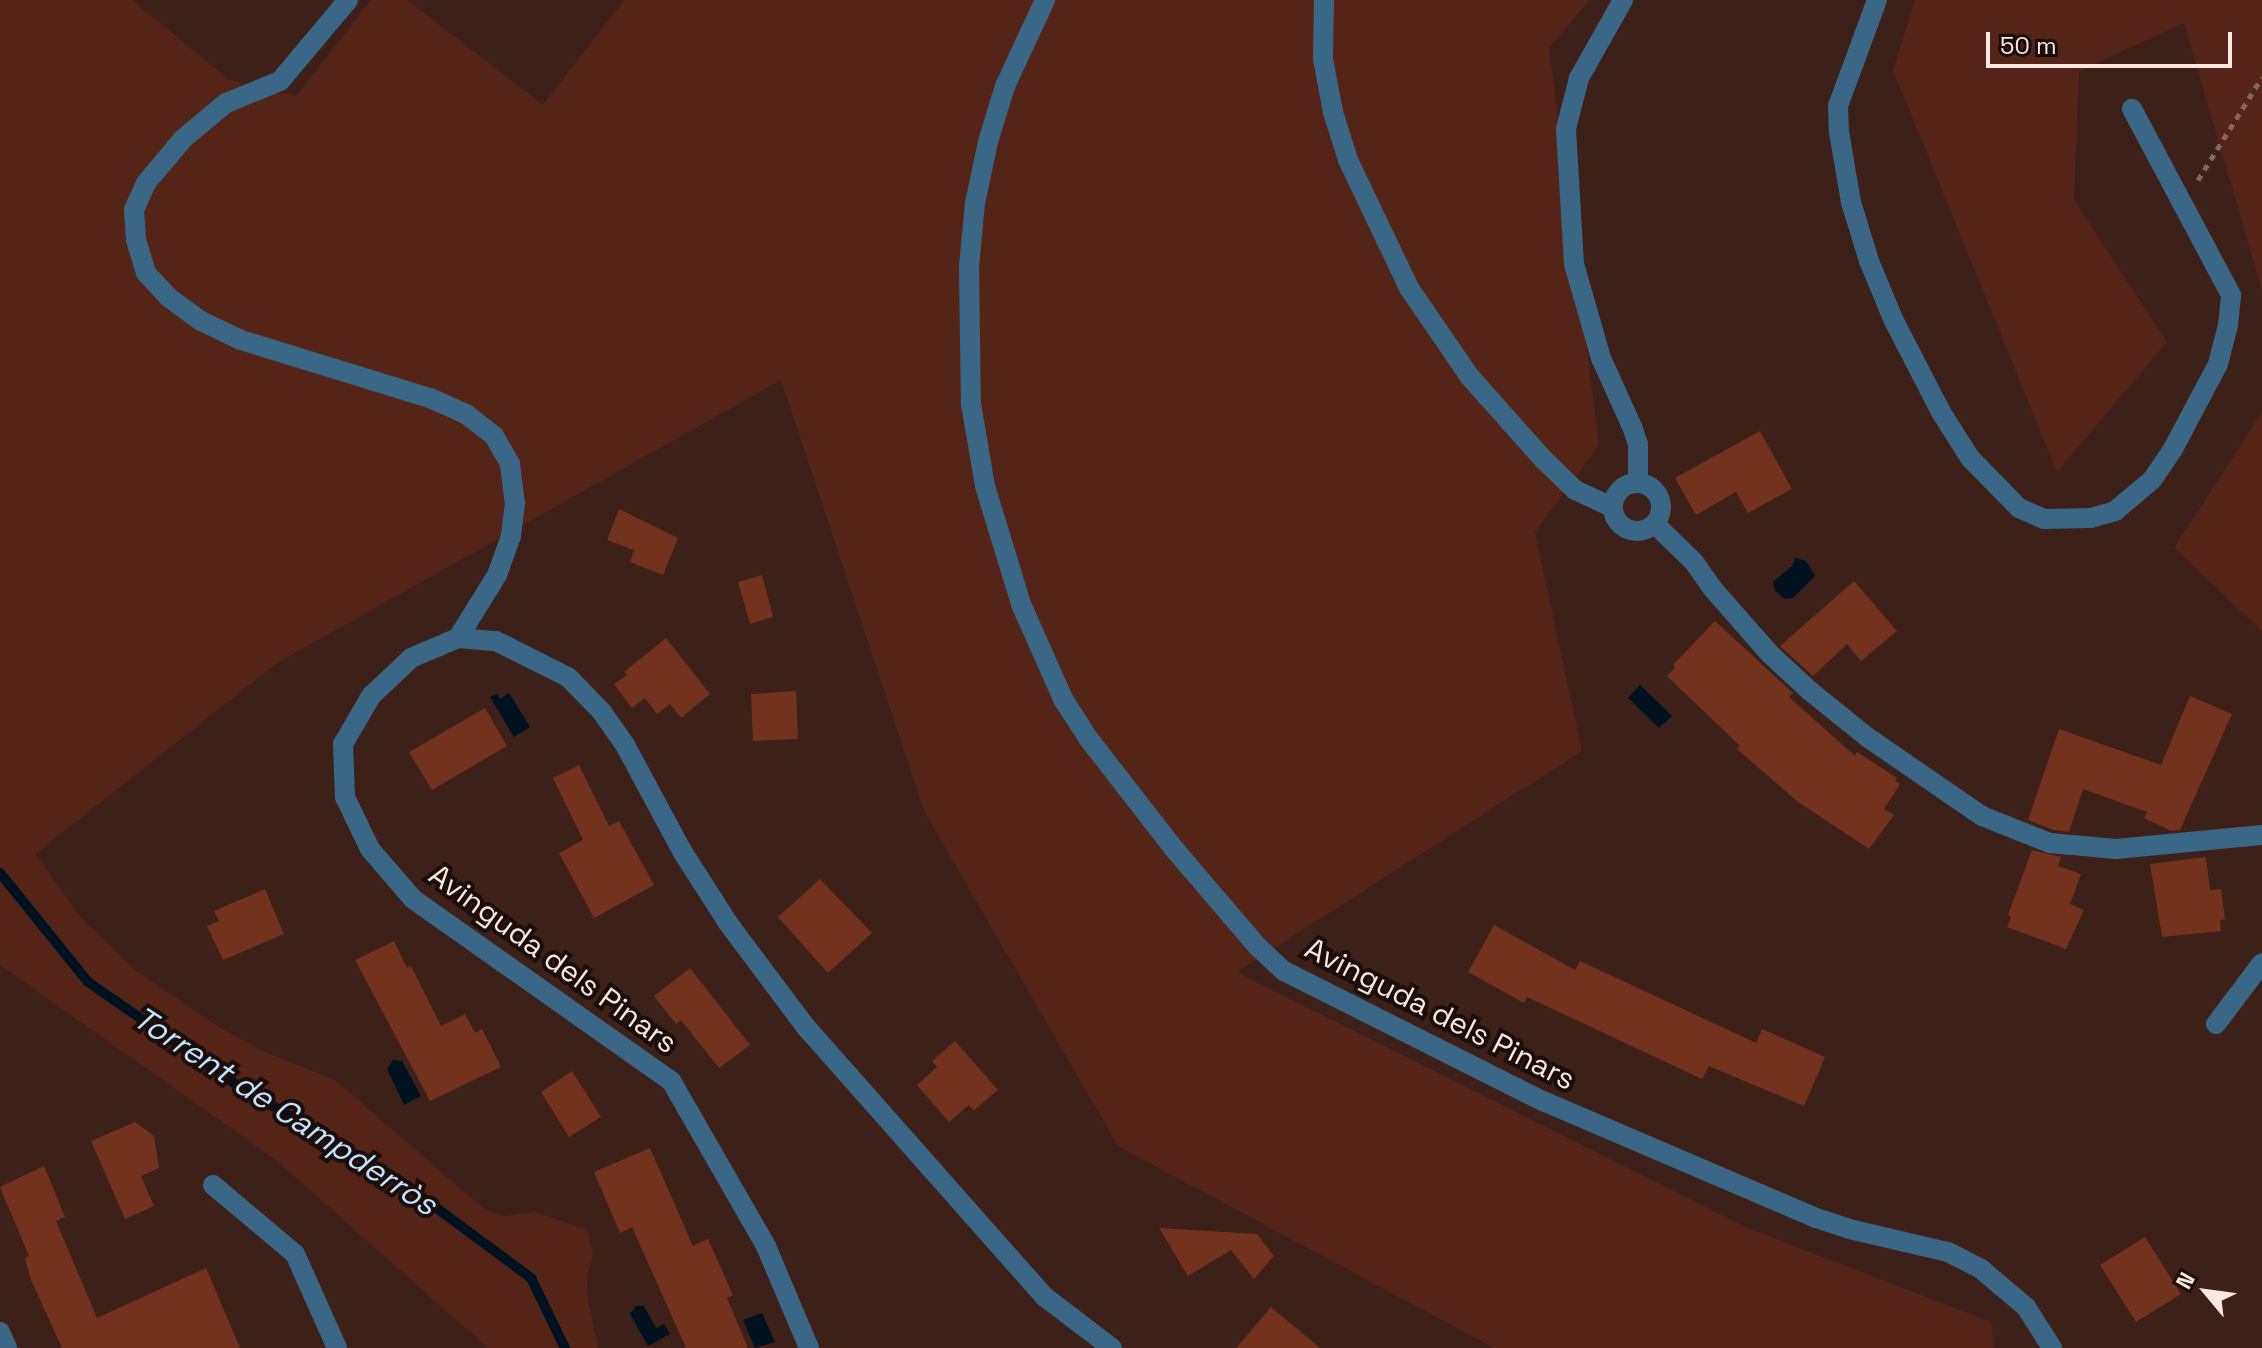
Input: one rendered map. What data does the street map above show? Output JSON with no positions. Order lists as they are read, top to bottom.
{
  "streets": {
    "street": ["Avinguda dels Pinars"]
  },
  "water": ["Torrent de Campderròs"],
  "scale_bar": "50 m",
  "north": "top left"
}
